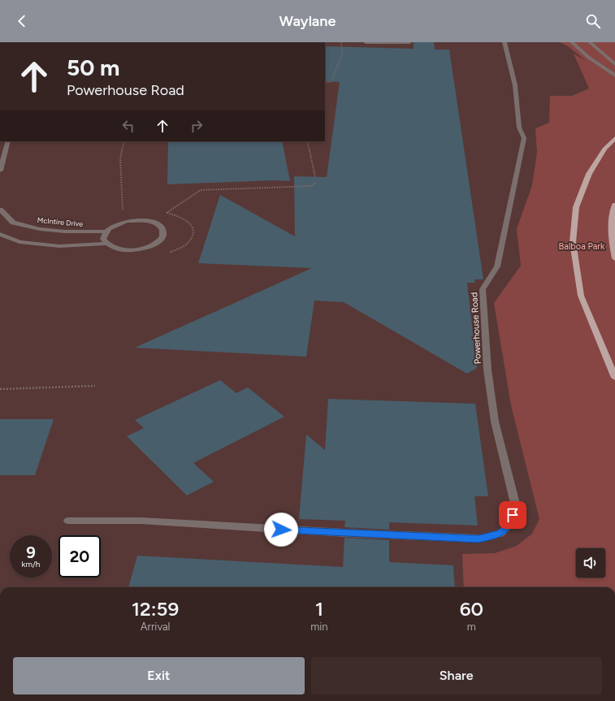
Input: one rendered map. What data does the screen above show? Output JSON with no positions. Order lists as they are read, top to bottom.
{
  "streets": {
    "street": ["McIntire Drive", "Powerhouse Road"]
  },
  "parks": ["Balboa Park"],
  "page": {
    "header": "Waylane",
    "turn": ["50 m", "Powerhouse Road"],
    "speed": "9 km/h",
    "limit": "20",
    "eta": [
      "12:59",
      "Arrival",
      "1",
      "min",
      "60",
      "m"
    ],
    "buttons": ["Exit", "Share"]
  }
}
